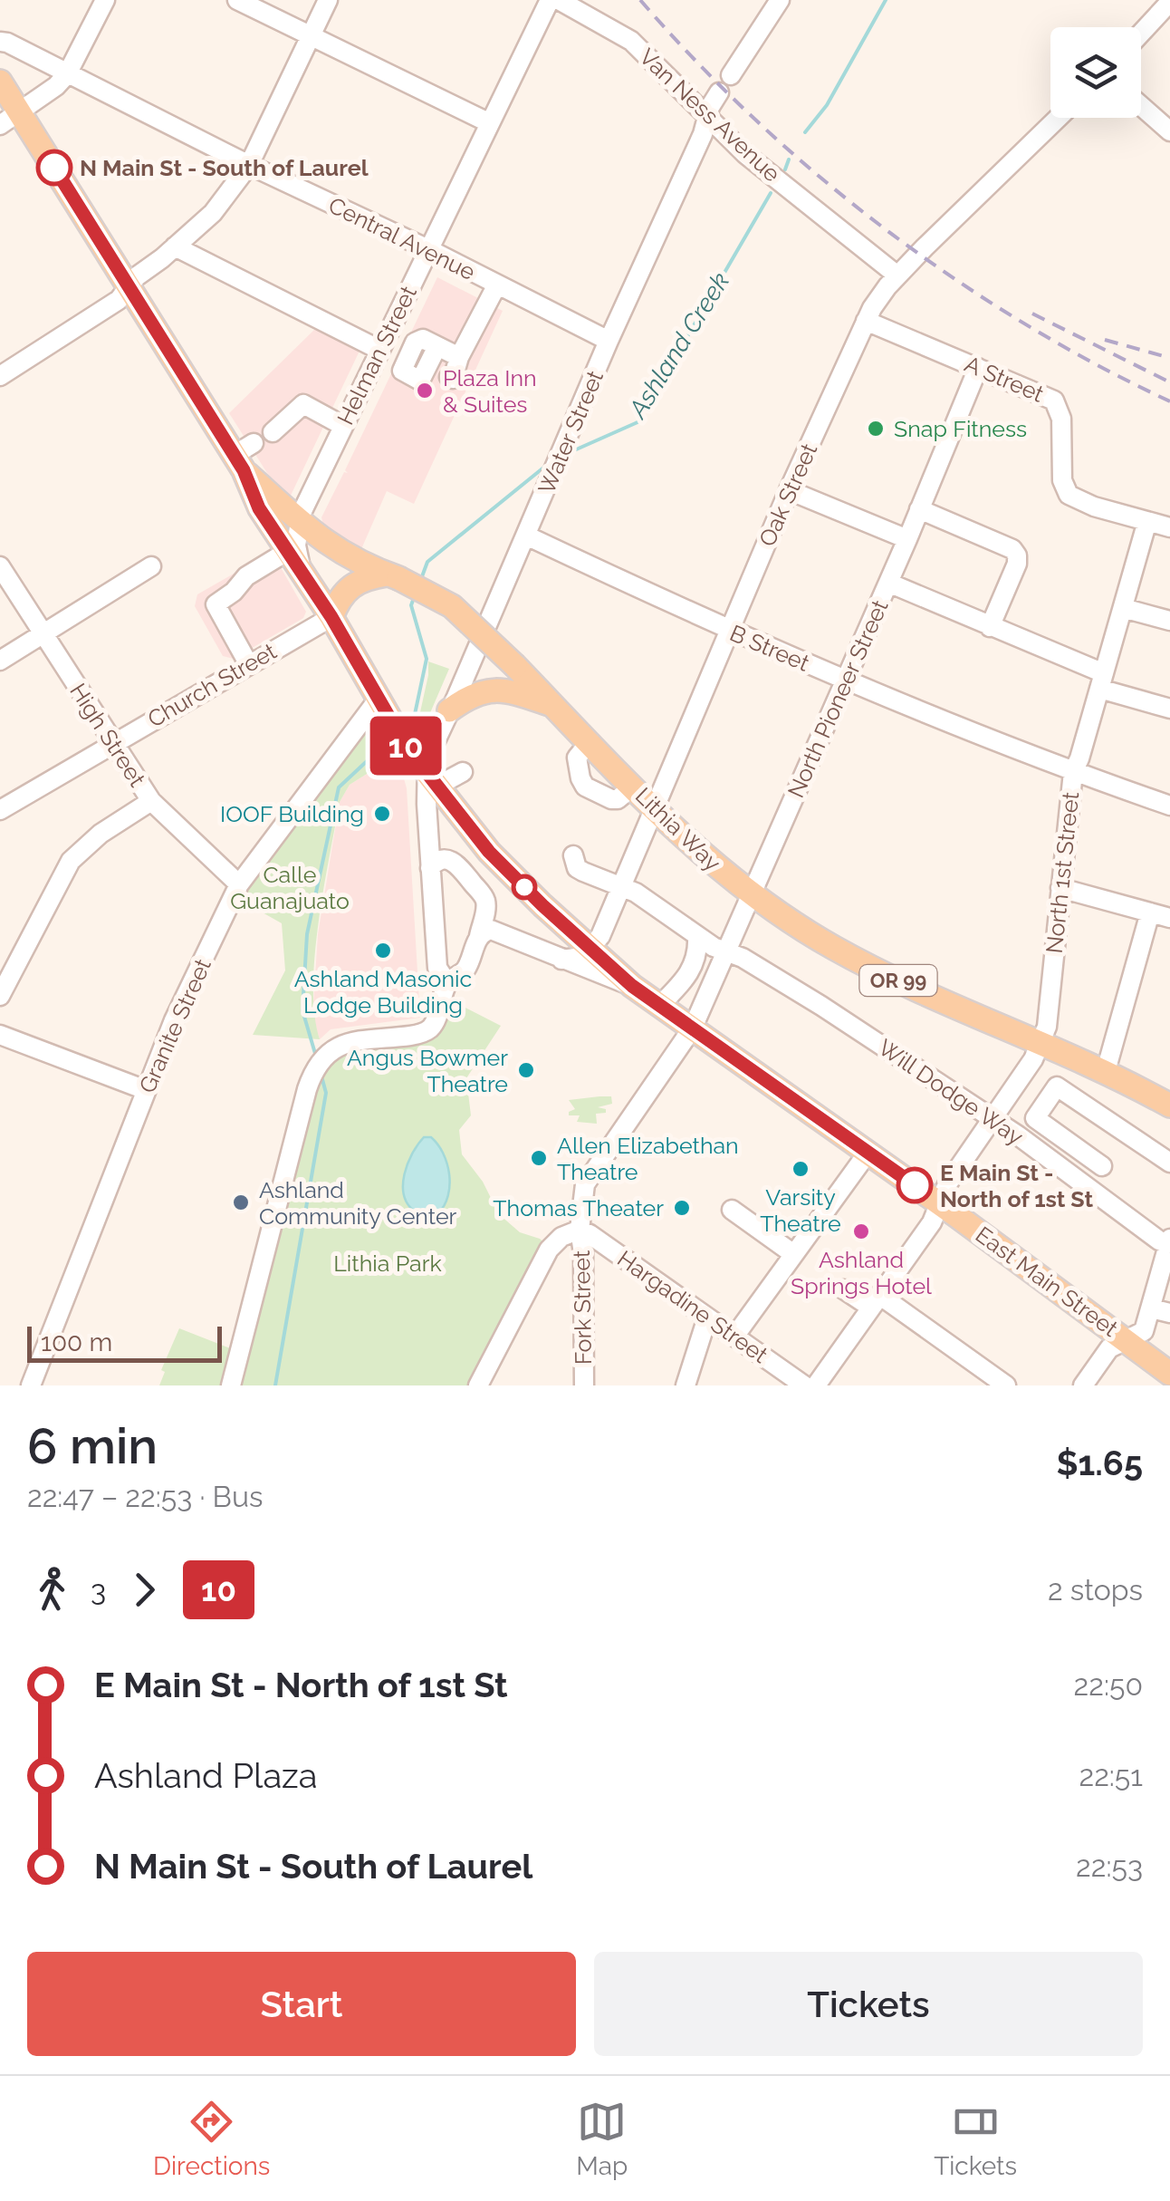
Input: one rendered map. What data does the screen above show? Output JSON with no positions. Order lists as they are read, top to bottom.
{
  "streets": {
    "main road": ["Lithia Way", "OR 99", "East Main Street"],
    "street": [
      "Van Ness Avenue",
      "Central Avenue",
      "Helman Street",
      "A Street",
      "Water Street",
      "Oak Street",
      "B Street",
      "Church Street",
      "North Pioneer Street",
      "High Street",
      "North 1st Street",
      "Granite Street",
      "Will Dodge Way",
      "Hargadine Street",
      "Fork Street"
    ]
  },
  "crossings": [
    ["Van Ness Avenue", "Water Street"],
    ["Van Ness Avenue", "Oak Street"],
    ["Central Avenue", "Helman Street"],
    ["Central Avenue", "Water Street"],
    ["Helman Street", "Lithia Way"],
    ["Helman Street", "OR 99"],
    ["A Street", "Oak Street"],
    ["A Street", "North Pioneer Street"],
    ["A Street", "North 1st Street"],
    ["Water Street", "B Street"],
    ["Water Street", "OR 99"],
    ["Water Street", "East Main Street"],
    ["Oak Street", "B Street"],
    ["Oak Street", "Lithia Way"],
    ["Oak Street", "Will Dodge Way"],
    ["Oak Street", "East Main Street"],
    ["B Street", "North Pioneer Street"],
    ["B Street", "North 1st Street"],
    ["Church Street", "High Street"],
    ["Church Street", "OR 99"],
    ["North Pioneer Street", "Lithia Way"],
    ["North Pioneer Street", "Will Dodge Way"],
    ["North Pioneer Street", "East Main Street"],
    ["North Pioneer Street", "Fork Street"],
    ["High Street", "Granite Street"],
    ["Lithia Way", "North 1st Street"],
    ["Lithia Way", "OR 99"],
    ["North 1st Street", "Will Dodge Way"],
    ["North 1st Street", "East Main Street"],
    ["OR 99", "Granite Street"],
    ["OR 99", "East Main Street"],
    ["East Main Street", "Fork Street"],
    ["Hargadine Street", "Fork Street"]
  ],
  "water": ["Ashland Creek"],
  "parks": ["Calle Guanajuato", "Lithia Park"],
  "places": [
    "N Main St - South of Laurel",
    "Plaza Inn & Suites",
    "Snap Fitness",
    "IOOF Building",
    "Ashland Masonic Lodge Building",
    "Angus Bowmer Theatre",
    "Allen Elizabethan Theatre",
    "Varsity Theatre",
    "E Main St - North of 1st St",
    "Ashland Community Center",
    "Thomas Theater",
    "Ashland Springs Hotel"
  ],
  "lines": ["bus line 10"],
  "scale_bar": "100 m",
  "page": {
    "on_map": "10",
    "scale": "100 m",
    "heading": ["6 min", "22:47 – 22:53 · Bus", "$1.65"],
    "legs": ["3", "10", "2 stops"],
    "list": [
      {
        "name": "E Main St - North of 1st St",
        "value": "22:50"
      },
      {
        "name": "Ashland Plaza",
        "value": "22:51"
      },
      {
        "name": "N Main St - South of Laurel",
        "value": "22:53"
      }
    ],
    "buttons": ["Start", "Tickets"],
    "tabs": ["Directions", "Map", "Tickets"]
  }
}
